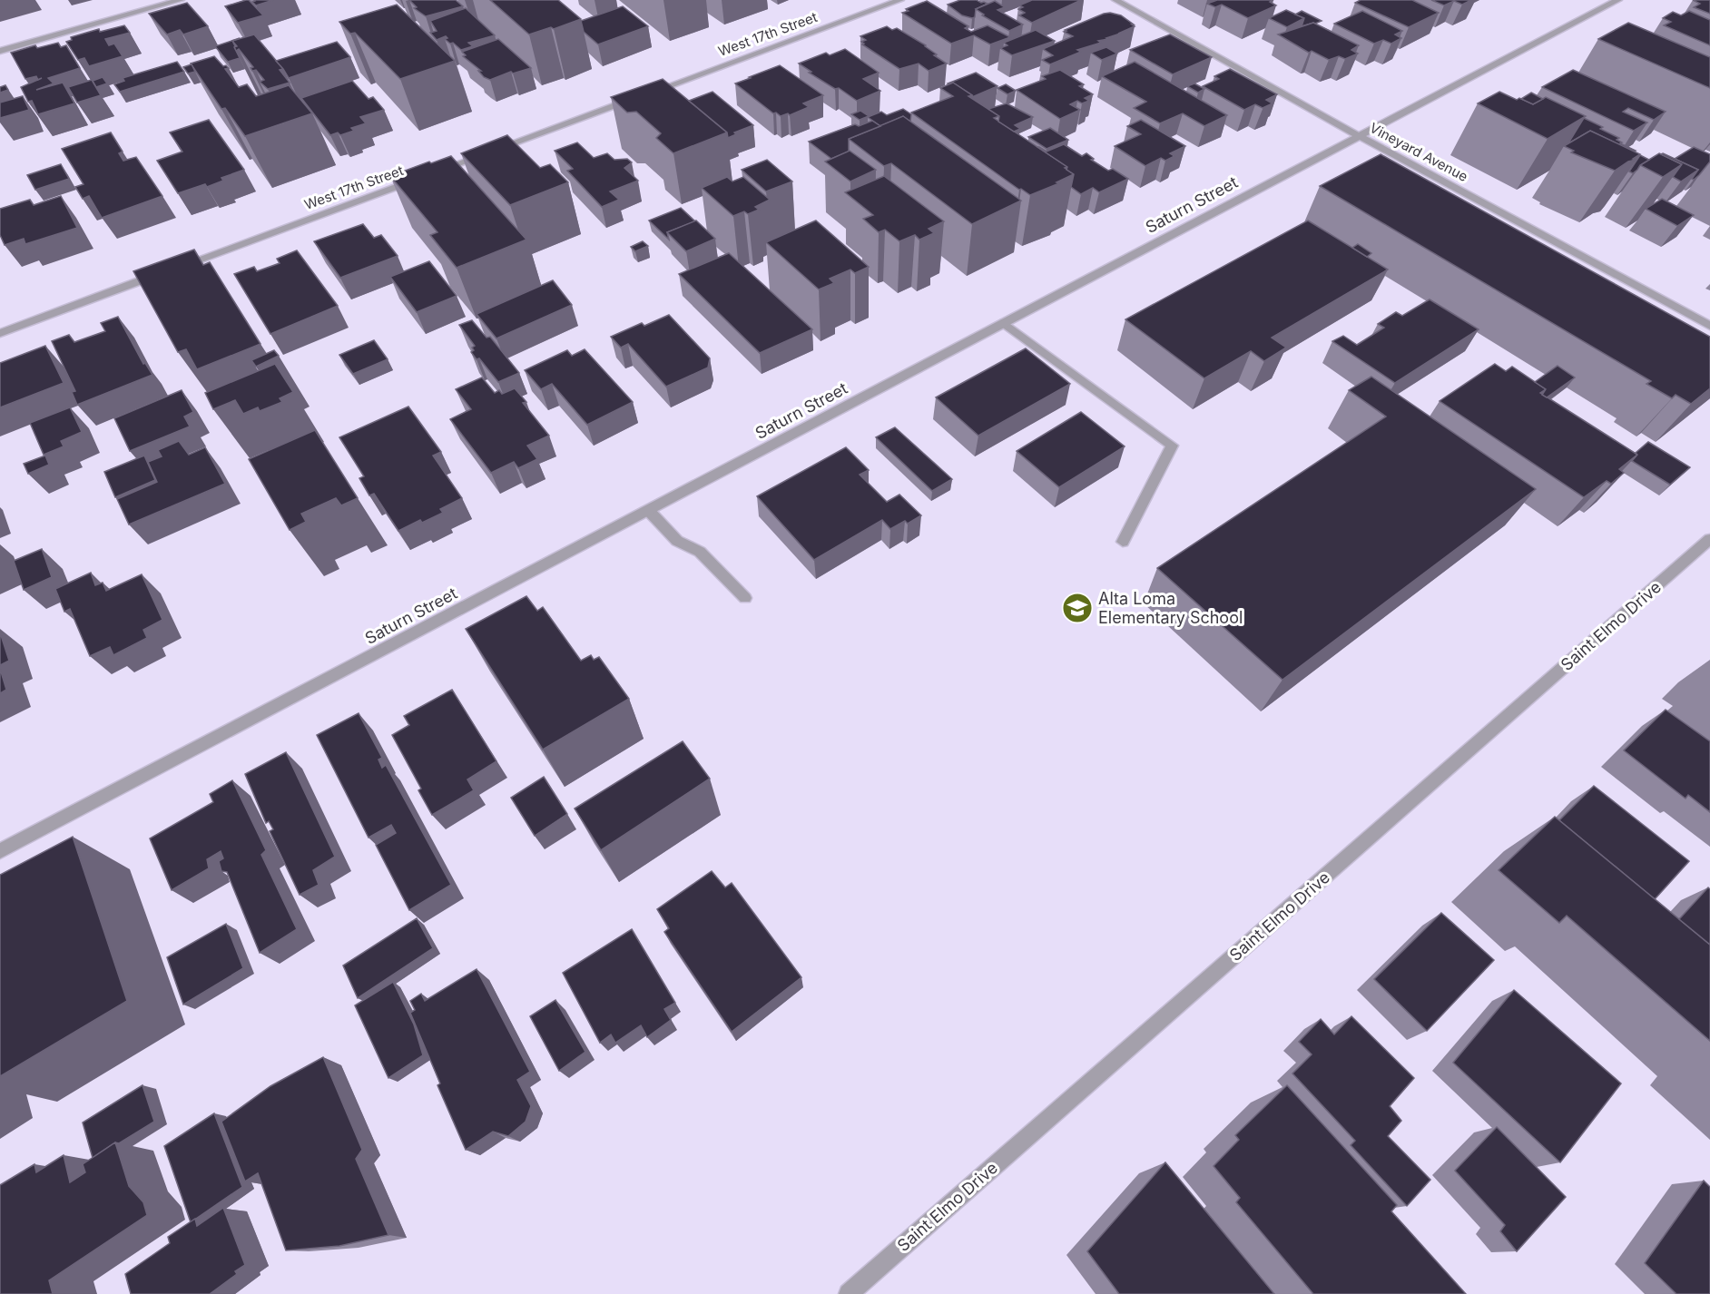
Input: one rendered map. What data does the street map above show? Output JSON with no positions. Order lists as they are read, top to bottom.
{
  "streets": {
    "street": [
      "West 17th Street",
      "Vineyard Avenue",
      "Saturn Street",
      "Saint Elmo Drive"
    ]
  },
  "crossings": [
    ["Vineyard Avenue", "Saturn Street"]
  ],
  "places": {
    "school or university": ["Alta Loma Elementary School"]
  }
}
